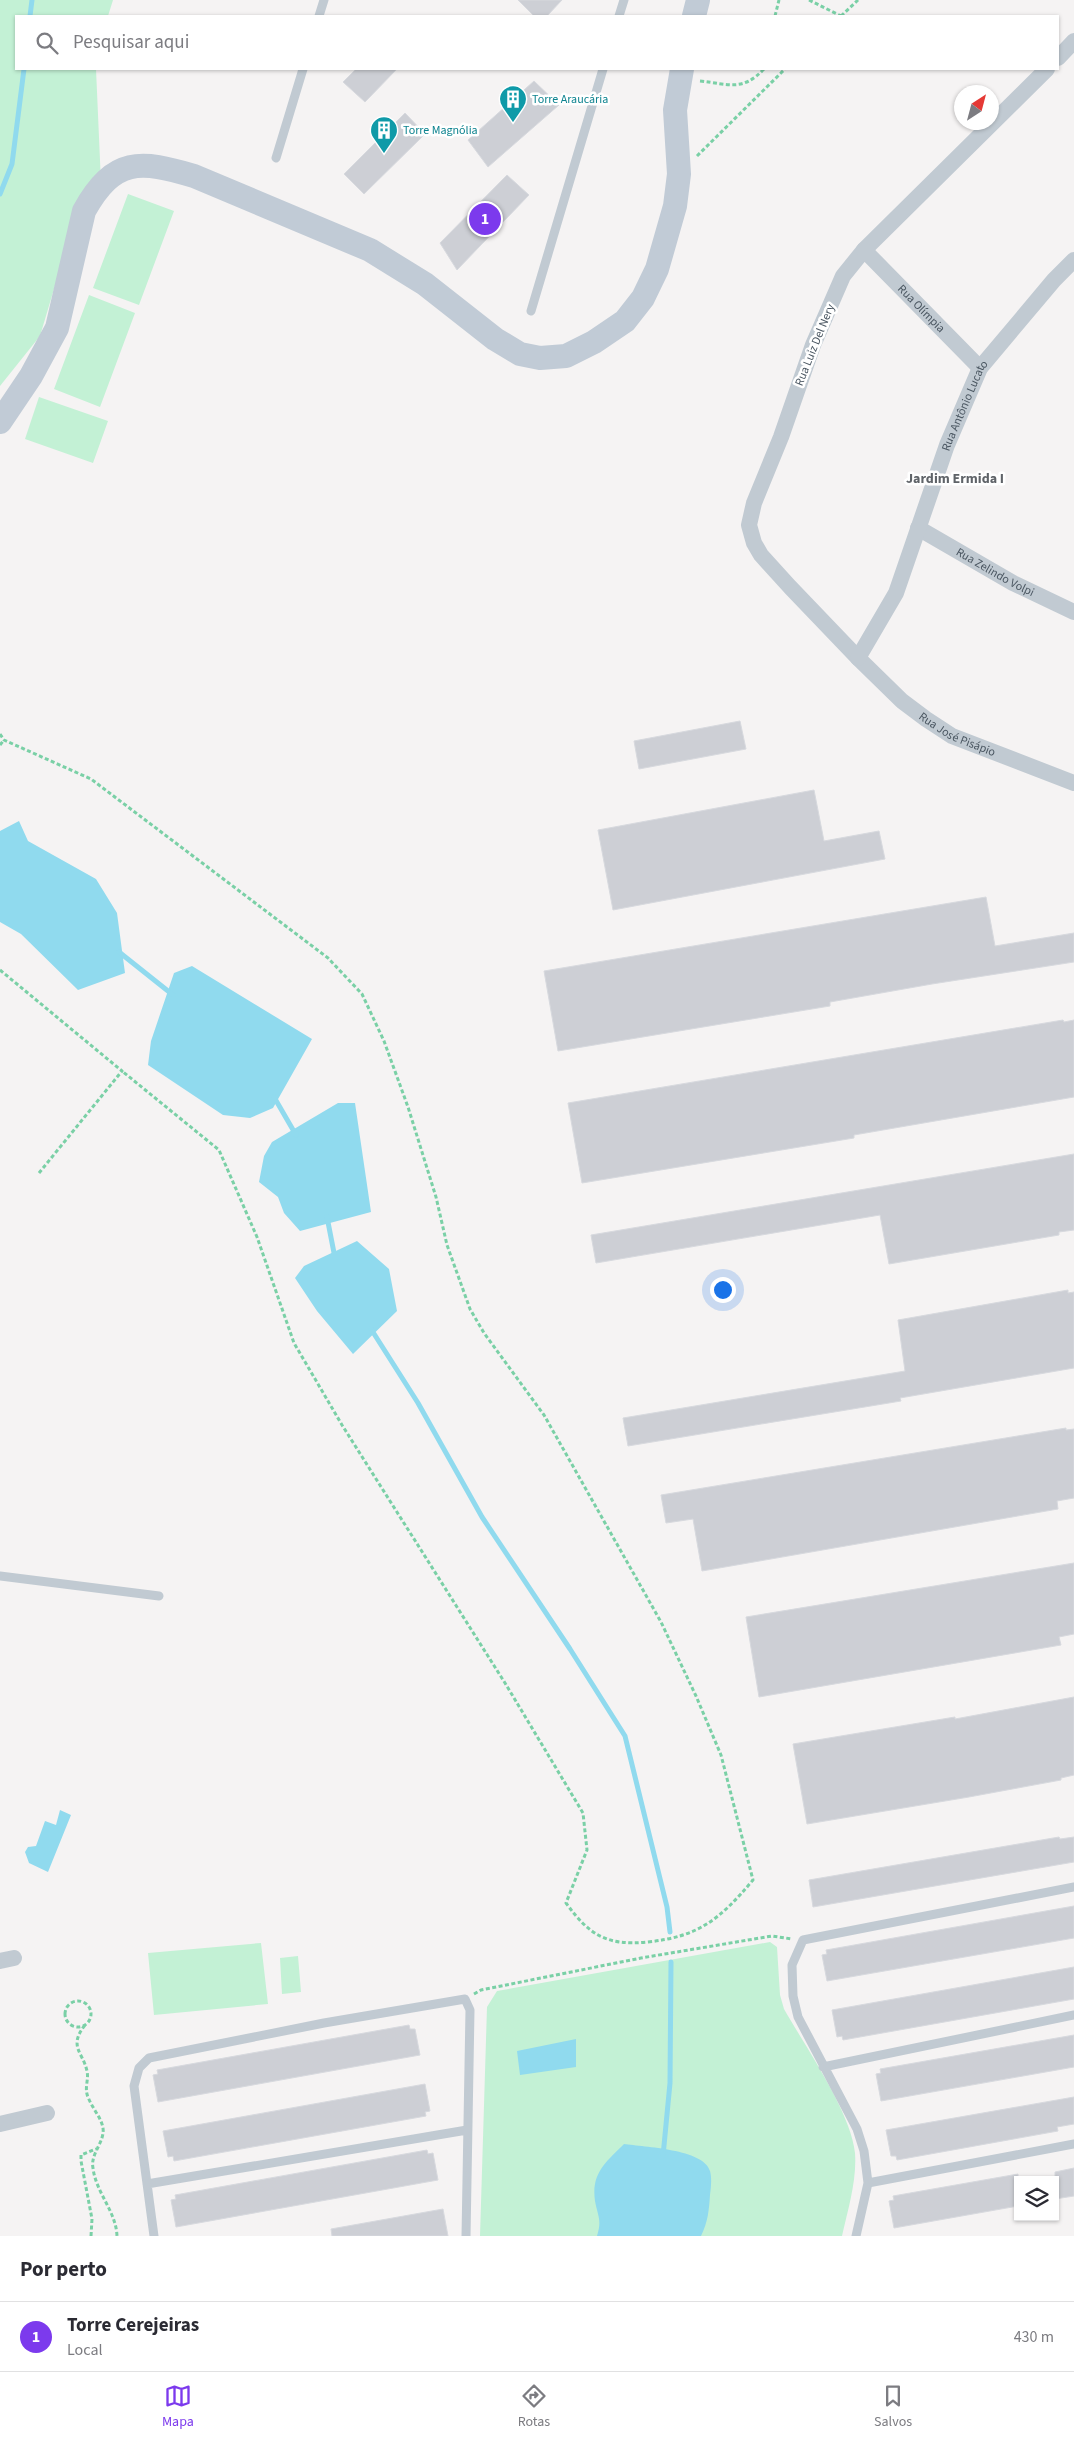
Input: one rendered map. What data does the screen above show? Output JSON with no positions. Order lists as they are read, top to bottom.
{
  "streets": {
    "street": [
      "Rua Olímpia",
      "Rua Luiz Del Nery",
      "Rua Antônio Lucato",
      "Rua Zelindo Volpi",
      "Rua José Pisápio"
    ]
  },
  "crossings": [
    ["Rua Olímpia", "Rua Luiz Del Nery"],
    ["Rua Olímpia", "Rua Antônio Lucato"],
    ["Rua Luiz Del Nery", "Rua Antônio Lucato"],
    ["Rua Luiz Del Nery", "Rua José Pisápio"],
    ["Rua Antônio Lucato", "Rua Zelindo Volpi"],
    ["Rua Antônio Lucato", "Rua José Pisápio"]
  ],
  "districts": ["Jardim Ermida I"],
  "places": {
    "building": ["Torre Araucária", "Torre Magnólia"]
  },
  "north": "top right",
  "page": {
    "search": "Pesquisar aqui",
    "pins": "1",
    "heading": "Por perto",
    "list": [
      {
        "mark": "1",
        "name": "Torre Cerejeiras",
        "note": "Local",
        "value": "430 m"
      }
    ],
    "nav": ["Mapa", "Rotas", "Salvos"]
  }
}
